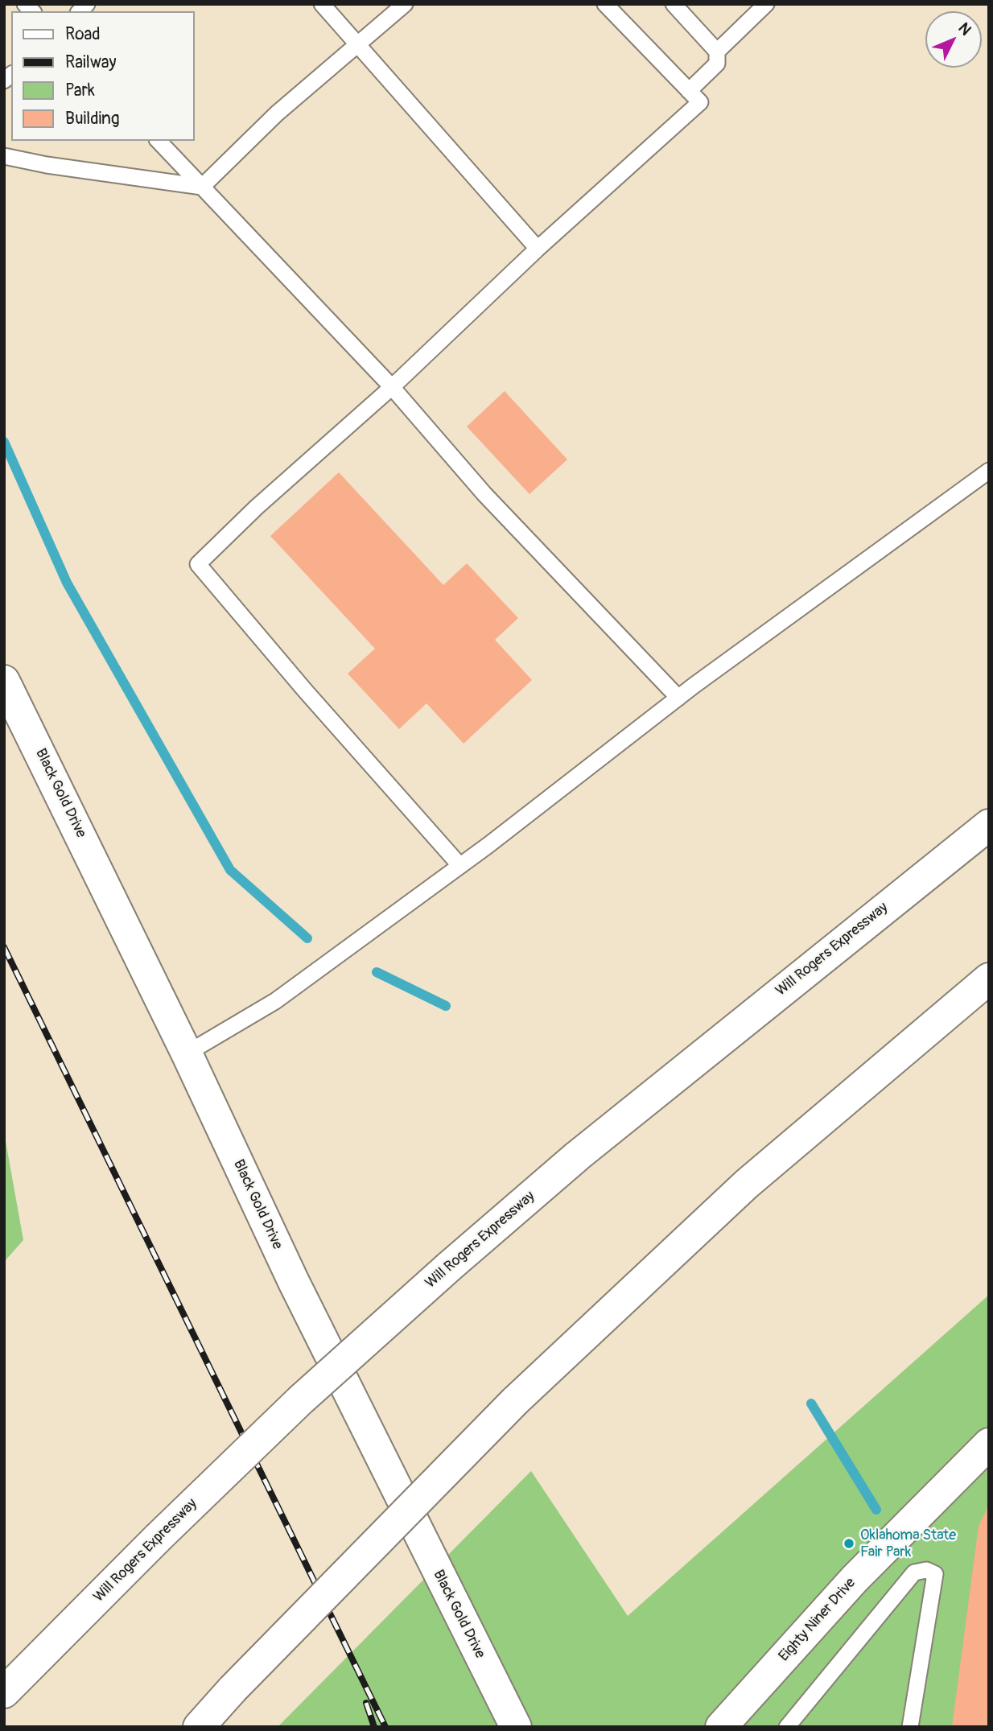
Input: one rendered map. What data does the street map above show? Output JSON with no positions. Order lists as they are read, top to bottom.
{
  "streets": {
    "main road": ["Black Gold Drive", "Will Rogers Expressway", "Eighty Niner Drive"]
  },
  "places": ["Oklahoma State Fair Park"],
  "legend": [
    "Road",
    "Railway",
    "Park",
    "Building"
  ],
  "north": "top right"
}
